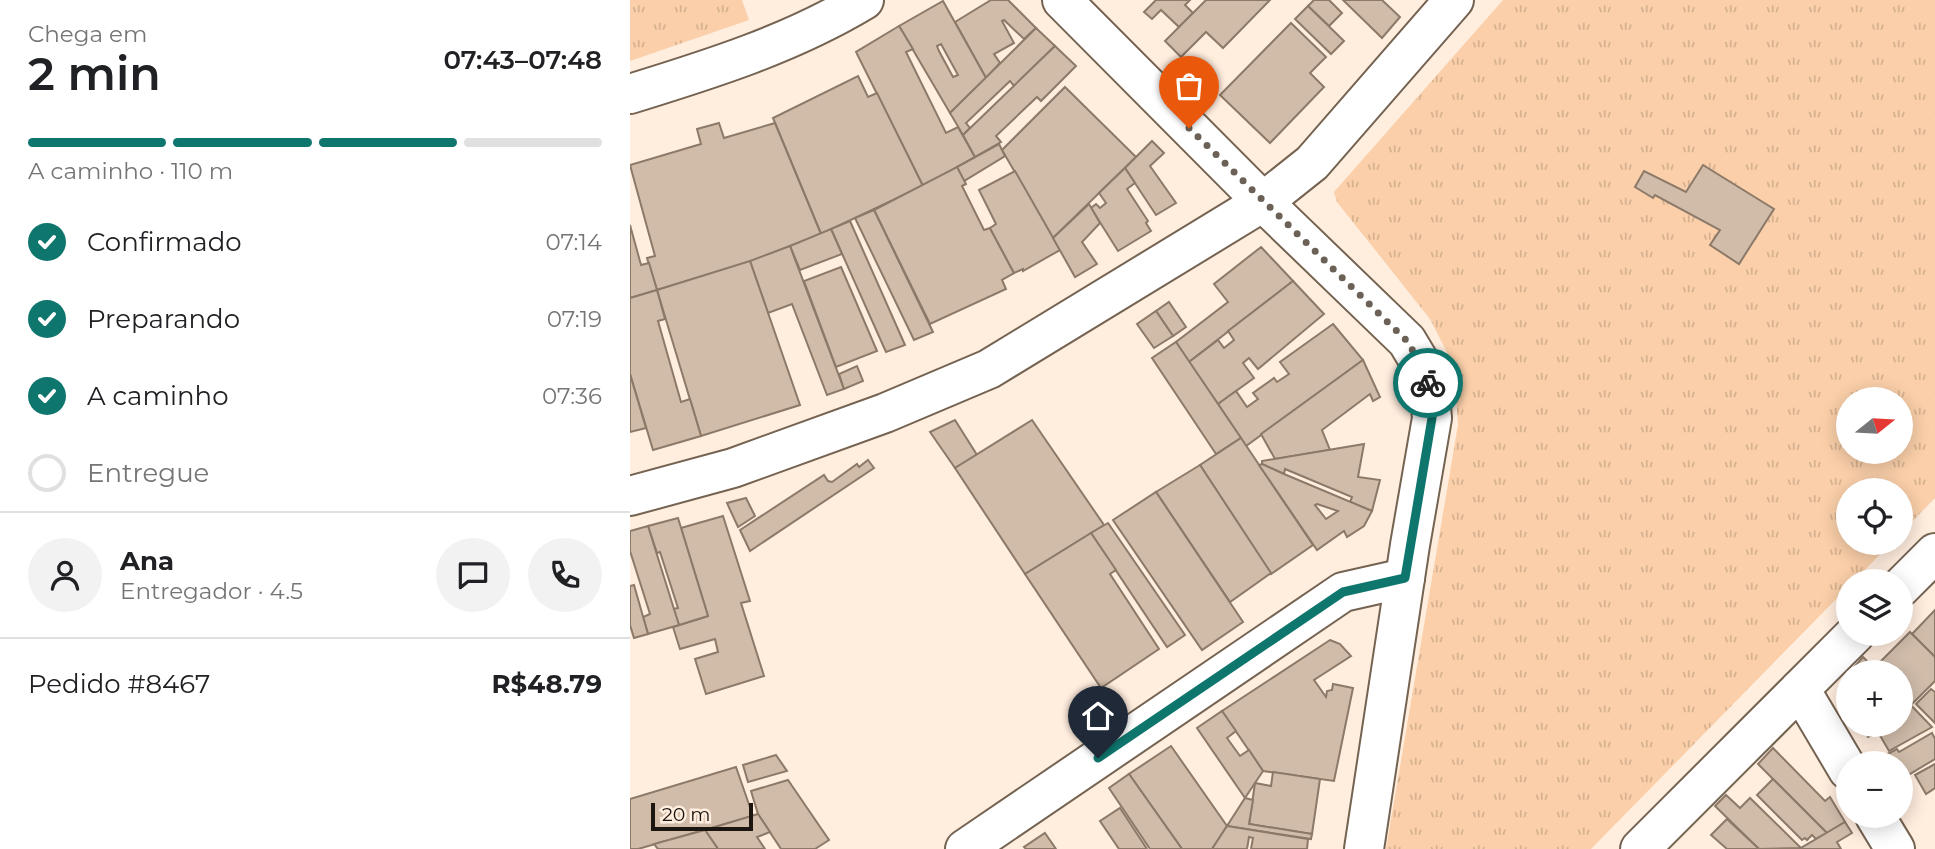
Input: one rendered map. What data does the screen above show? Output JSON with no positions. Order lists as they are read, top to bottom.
{
  "scale_bar": "20 m",
  "north": "right",
  "page": {
    "heading": ["2 min", "Chega em", "07:43–07:48"],
    "panel": [
      "Ana",
      "Entregador · 4.5",
      "Pedido #8467",
      "R$48.79"
    ],
    "bar": "A caminho · 110 m",
    "list": [
      ["Confirmado", "07:14"],
      ["Preparando", "07:19"],
      ["A caminho", "07:36"],
      "Entregue"
    ],
    "map_buttons": ["+", "−"],
    "scale": "20 m"
  }
}
